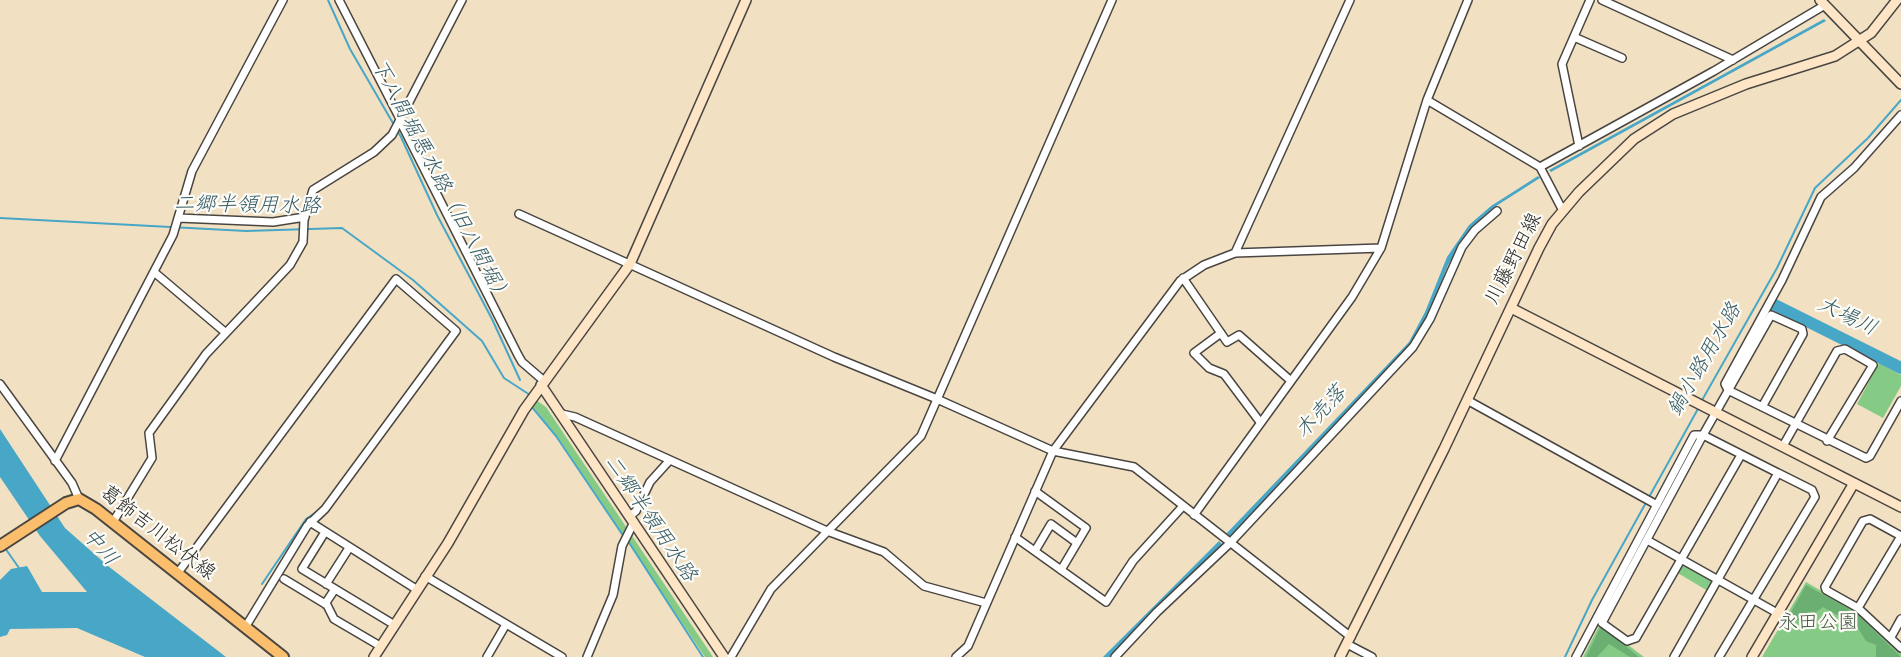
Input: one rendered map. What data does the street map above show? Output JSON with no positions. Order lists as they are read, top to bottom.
{
  "streets": {
    "main road": ["葛飾吉川松伏線"],
    "street": ["川藤野田線"]
  },
  "water": [
    "下八間堀悪水路（旧八間堀）",
    "二郷半領用水路",
    "大場川",
    "鍋小路用水路",
    "木売落",
    "中川"
  ],
  "parks": ["永田公園"]
}
